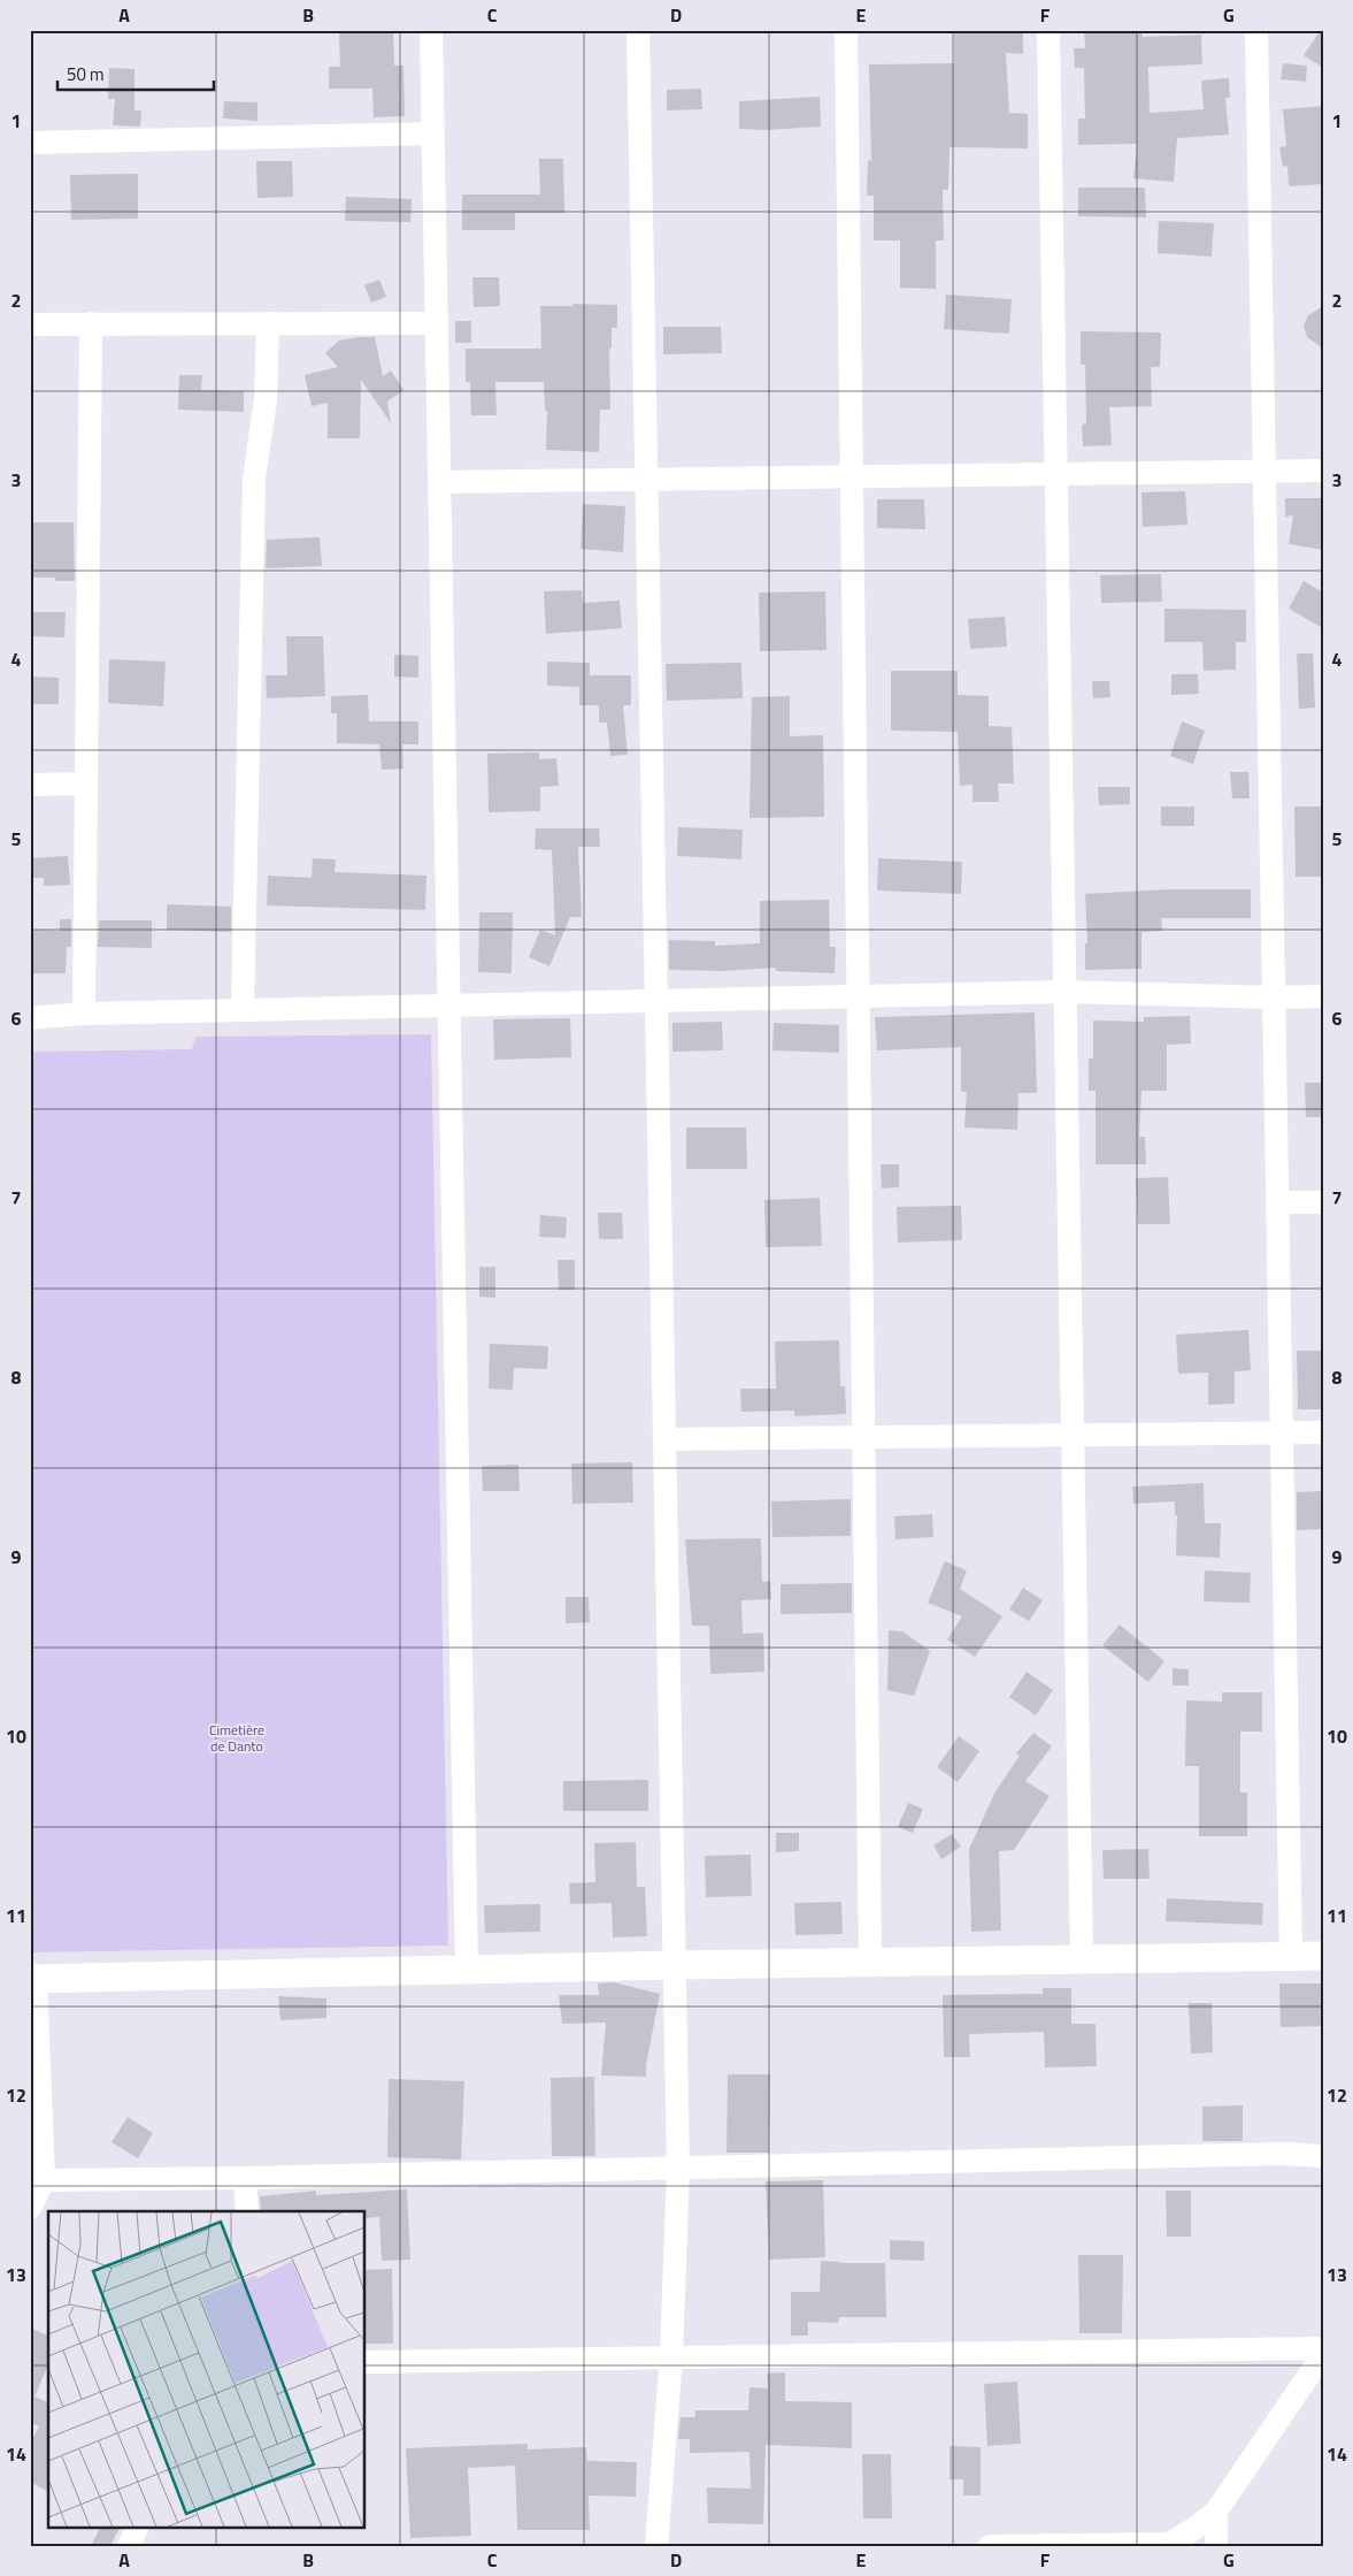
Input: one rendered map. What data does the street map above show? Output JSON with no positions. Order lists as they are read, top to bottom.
{
  "parks": ["Cimetière de Danto"],
  "scale_bar": "50 m",
  "grid": {
    "columns": [
      "A",
      "B",
      "C",
      "D",
      "E",
      "F",
      "G"
    ],
    "rows": [
      "1",
      "2",
      "3",
      "4",
      "5",
      "6",
      "7",
      "8",
      "9",
      "10",
      "11",
      "12",
      "13",
      "14"
    ]
  }
}
